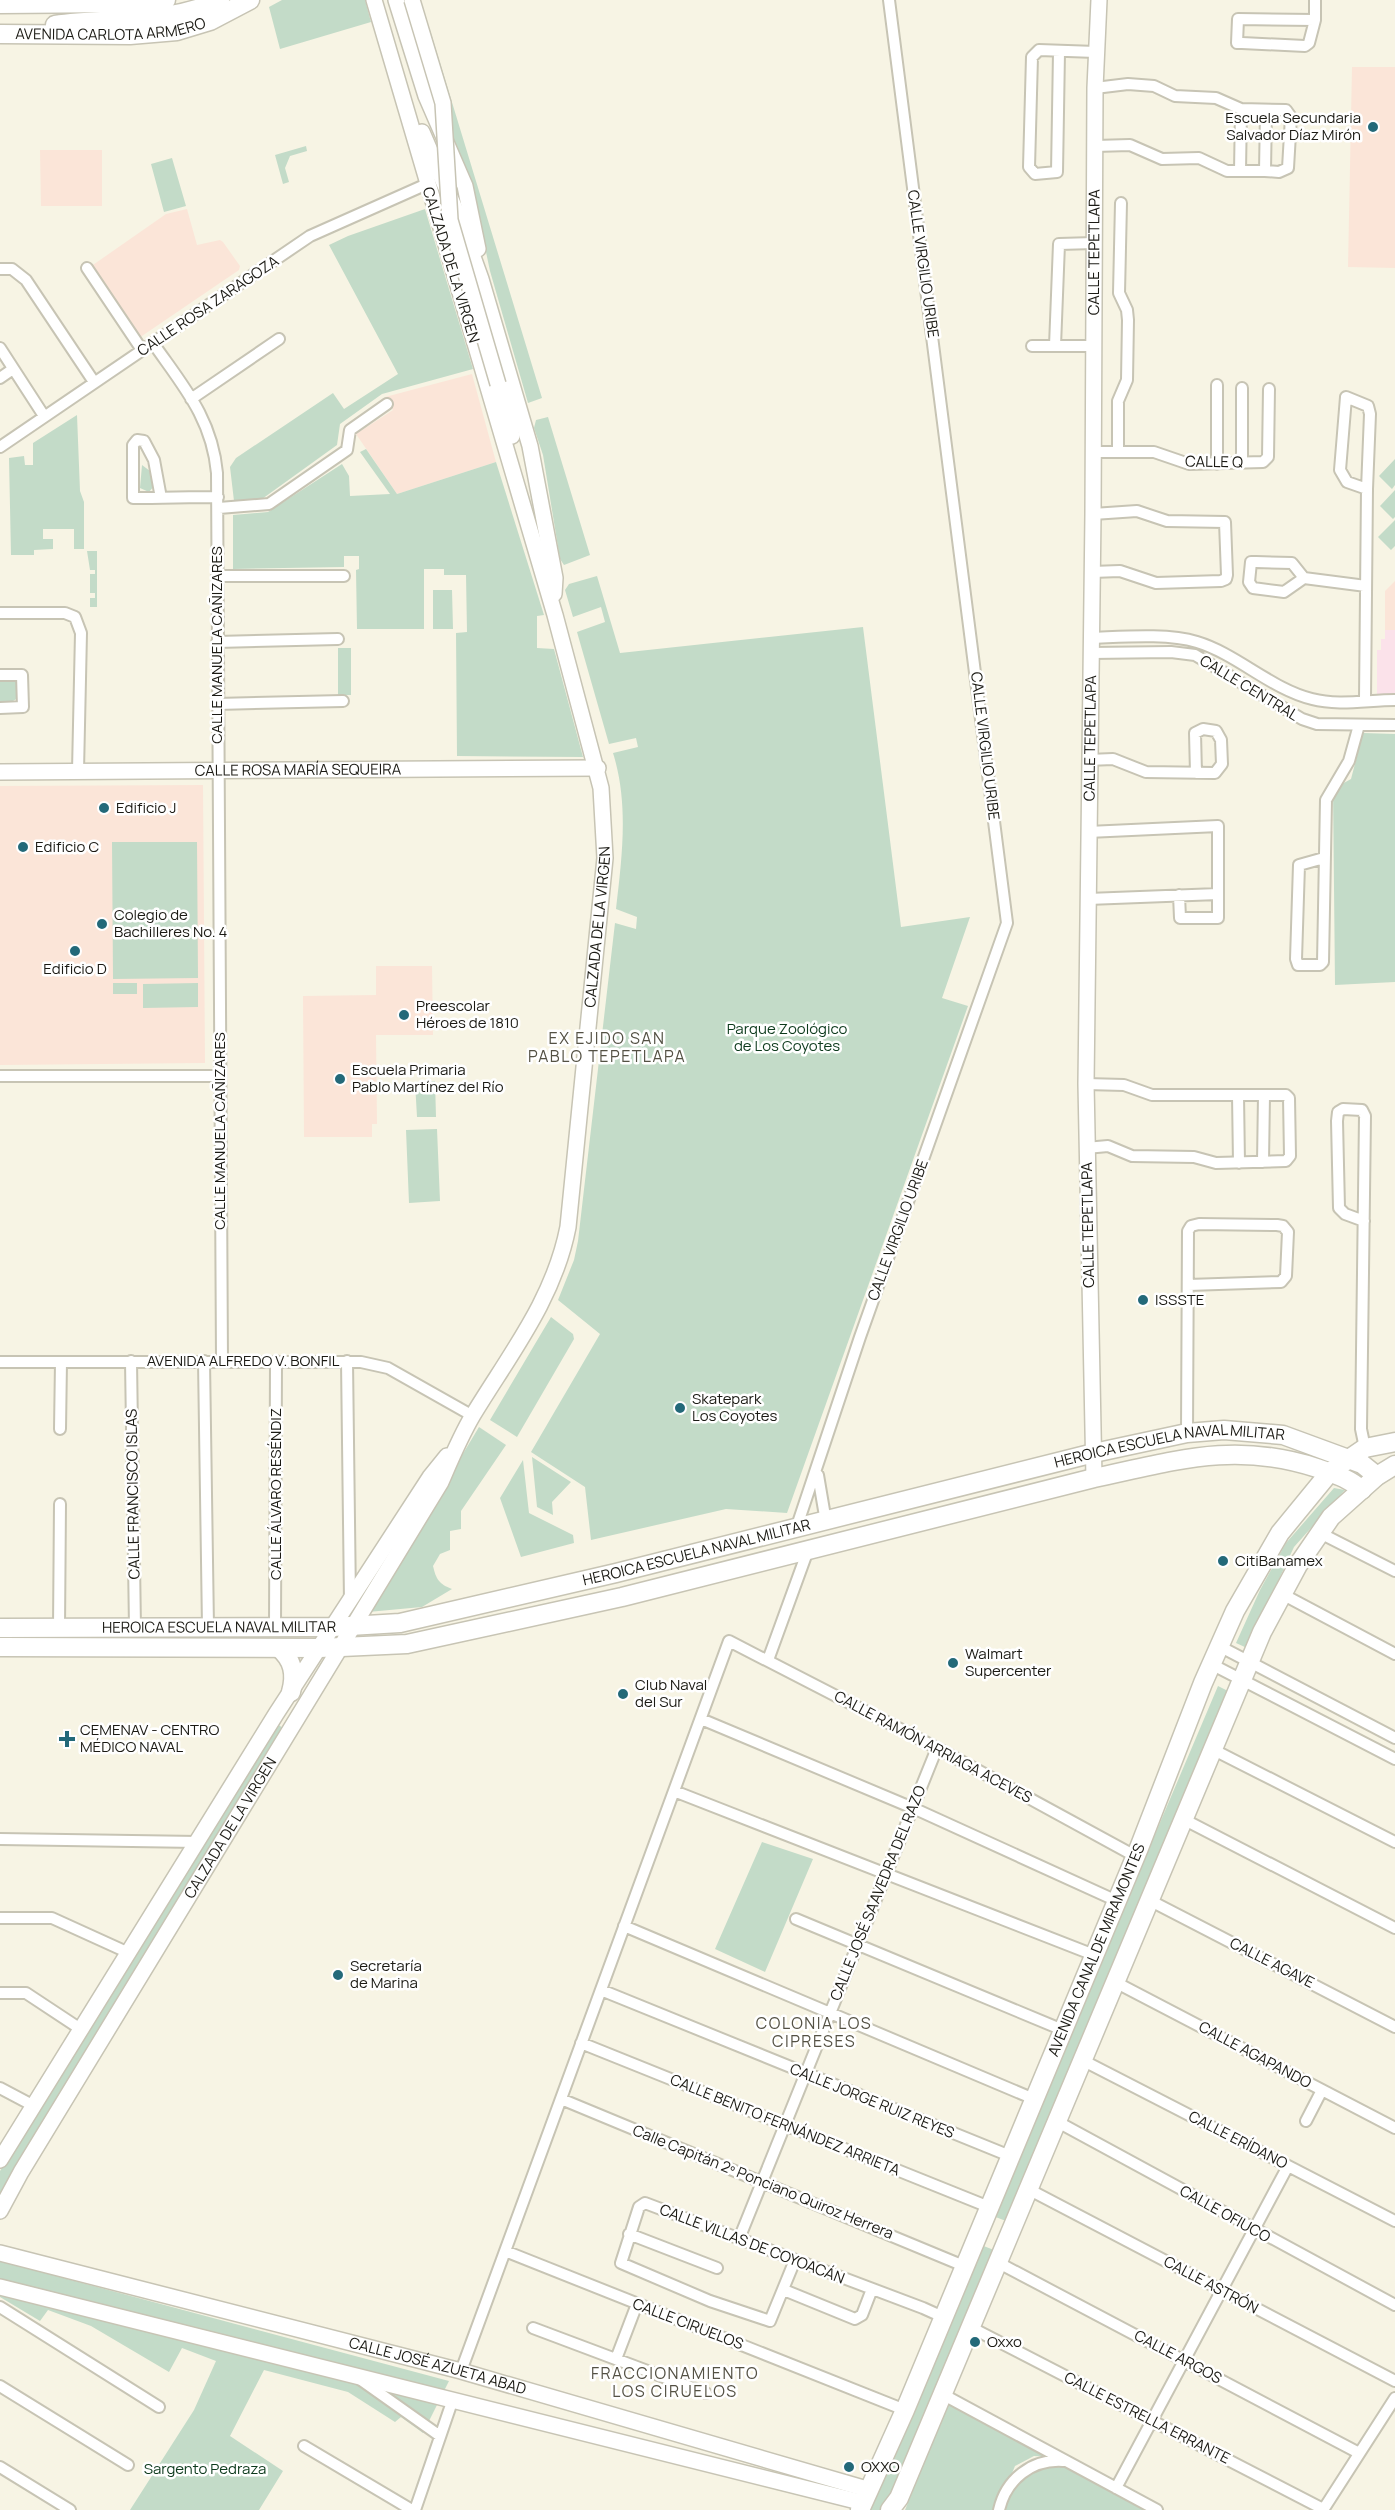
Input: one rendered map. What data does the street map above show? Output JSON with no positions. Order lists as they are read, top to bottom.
{
  "streets": {
    "main road": ["AVENIDA CARLOTA ARMERO", "HEROICA ESCUELA NAVAL MILITAR", "AVENIDA CANAL DE MIRAMONTES"],
    "street": [
      "CALLE TEPETLAPA",
      "CALLE VIRGILIO URIBE",
      "CALZADA DE LA VIRGEN",
      "CALLE ROSA ZARAGOZA",
      "CALLE Q",
      "CALLE MANUELA CAÑIZARES",
      "CALLE CENTRAL",
      "CALLE ROSA MARÍA SEQUEIRA",
      "AVENIDA ALFREDO V. BONFIL",
      "CALLE FRANCISCO ISLAS",
      "CALLE ÁLVARO RESÉNDIZ",
      "CALLE RAMÓN ARRIAGA ACEVES",
      "CALLE JOSÉ SAAVEDRA DEL RAZO",
      "CALLE AGAVE",
      "CALLE AGAPANDO",
      "CALLE JORGE RUIZ REYES",
      "CALLE BENITO FERNÁNDEZ ARRIETA",
      "CALLE ERÍDANO",
      "Calle Capitán 2º Ponciano Quiroz Herrera",
      "CALLE OFIUCO",
      "CALLE VILLAS DE COYOACÁN",
      "CALLE ASTRÓN",
      "CALLE CIRUELOS",
      "CALLE ARGOS",
      "CALLE JOSÉ AZUETA ABAD",
      "CALLE ESTRELLA ERRANTE"
    ]
  },
  "crossings": [
    ["CALLE TEPETLAPA", "CALLE Q"],
    ["CALLE TEPETLAPA", "CALLE CENTRAL"],
    ["CALLE TEPETLAPA", "HEROICA ESCUELA NAVAL MILITAR"],
    ["CALLE VIRGILIO URIBE", "HEROICA ESCUELA NAVAL MILITAR"],
    ["CALZADA DE LA VIRGEN", "CALLE ROSA ZARAGOZA"],
    ["CALZADA DE LA VIRGEN", "CALLE ROSA MARÍA SEQUEIRA"],
    ["CALZADA DE LA VIRGEN", "AVENIDA ALFREDO V. BONFIL"],
    ["CALZADA DE LA VIRGEN", "HEROICA ESCUELA NAVAL MILITAR"],
    ["CALLE ROSA ZARAGOZA", "CALLE MANUELA CAÑIZARES"],
    ["CALLE MANUELA CAÑIZARES", "CALLE ROSA MARÍA SEQUEIRA"],
    ["CALLE MANUELA CAÑIZARES", "AVENIDA ALFREDO V. BONFIL"],
    ["AVENIDA ALFREDO V. BONFIL", "CALLE FRANCISCO ISLAS"],
    ["AVENIDA ALFREDO V. BONFIL", "CALLE ÁLVARO RESÉNDIZ"],
    ["HEROICA ESCUELA NAVAL MILITAR", "CALLE FRANCISCO ISLAS"],
    ["HEROICA ESCUELA NAVAL MILITAR", "CALLE ÁLVARO RESÉNDIZ"],
    ["HEROICA ESCUELA NAVAL MILITAR", "AVENIDA CANAL DE MIRAMONTES"],
    ["CALLE RAMÓN ARRIAGA ACEVES", "CALLE JOSÉ SAAVEDRA DEL RAZO"],
    ["CALLE RAMÓN ARRIAGA ACEVES", "AVENIDA CANAL DE MIRAMONTES"],
    ["CALLE JOSÉ SAAVEDRA DEL RAZO", "CALLE JORGE RUIZ REYES"],
    ["CALLE JOSÉ SAAVEDRA DEL RAZO", "CALLE BENITO FERNÁNDEZ ARRIETA"],
    ["CALLE JOSÉ SAAVEDRA DEL RAZO", "Calle Capitán 2º Ponciano Quiroz Herrera"],
    ["CALLE JOSÉ SAAVEDRA DEL RAZO", "CALLE VILLAS DE COYOACÁN"],
    ["AVENIDA CANAL DE MIRAMONTES", "CALLE AGAVE"],
    ["AVENIDA CANAL DE MIRAMONTES", "CALLE AGAPANDO"],
    ["AVENIDA CANAL DE MIRAMONTES", "CALLE JORGE RUIZ REYES"],
    ["AVENIDA CANAL DE MIRAMONTES", "CALLE BENITO FERNÁNDEZ ARRIETA"],
    ["AVENIDA CANAL DE MIRAMONTES", "CALLE ERÍDANO"],
    ["AVENIDA CANAL DE MIRAMONTES", "Calle Capitán 2º Ponciano Quiroz Herrera"],
    ["AVENIDA CANAL DE MIRAMONTES", "CALLE OFIUCO"],
    ["AVENIDA CANAL DE MIRAMONTES", "CALLE VILLAS DE COYOACÁN"],
    ["AVENIDA CANAL DE MIRAMONTES", "CALLE ASTRÓN"],
    ["AVENIDA CANAL DE MIRAMONTES", "CALLE CIRUELOS"],
    ["AVENIDA CANAL DE MIRAMONTES", "CALLE ARGOS"],
    ["AVENIDA CANAL DE MIRAMONTES", "CALLE JOSÉ AZUETA ABAD"],
    ["AVENIDA CANAL DE MIRAMONTES", "CALLE ESTRELLA ERRANTE"]
  ],
  "districts": ["EX EJIDO SAN PABLO TEPETLAPA", "COLONIA LOS CIPRESES", "FRACCIONAMIENTO LOS CIRUELOS"],
  "parks": ["Parque Zoológico de Los Coyotes", "Sargento Pedraza"],
  "places": {
    "other": [
      "Escuela Secundaria Salvador Díaz Mirón",
      "Edificio J",
      "Edificio C",
      "Colegio de Bachilleres No. 4",
      "Edificio D",
      "Preescolar Héroes de 1810",
      "Escuela Primaria Pablo Martínez del Río",
      "ISSSTE",
      "Skatepark Los Coyotes",
      "CitiBanamex",
      "Walmart Supercenter",
      "Club Naval del Sur",
      "Secretaría de Marina",
      "Oxxo",
      "OXXO"
    ],
    "health": ["CEMENAV - CENTRO MÉDICO NAVAL"]
  }
}
